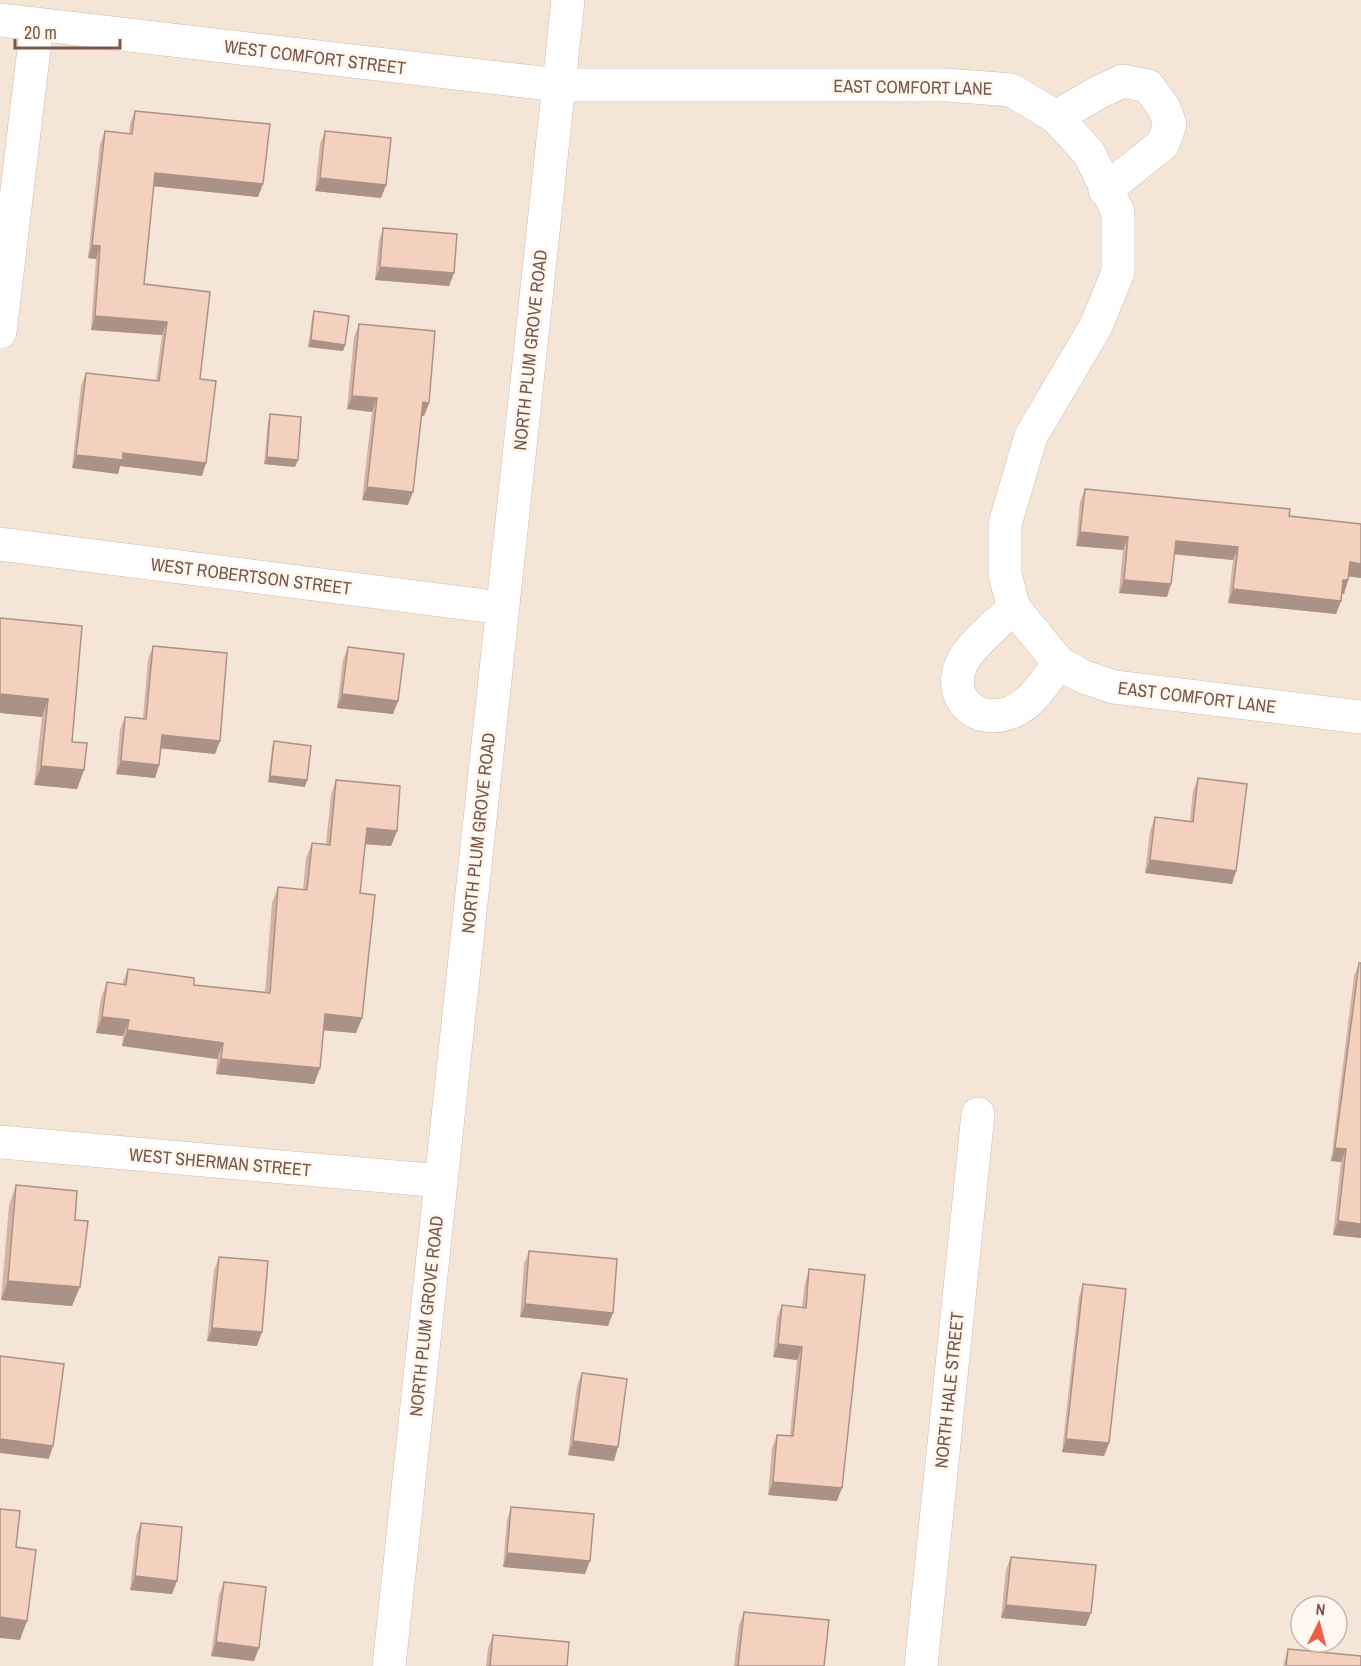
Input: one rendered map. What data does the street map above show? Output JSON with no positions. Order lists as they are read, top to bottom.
{
  "streets": {
    "street": [
      "WEST COMFORT STREET",
      "EAST COMFORT LANE",
      "NORTH PLUM GROVE ROAD",
      "WEST ROBERTSON STREET",
      "WEST SHERMAN STREET",
      "NORTH HALE STREET"
    ]
  },
  "crossings": [
    ["WEST COMFORT STREET", "EAST COMFORT LANE"],
    ["WEST COMFORT STREET", "NORTH PLUM GROVE ROAD"],
    ["EAST COMFORT LANE", "NORTH PLUM GROVE ROAD"],
    ["NORTH PLUM GROVE ROAD", "WEST ROBERTSON STREET"],
    ["NORTH PLUM GROVE ROAD", "WEST SHERMAN STREET"]
  ],
  "scale_bar": "20 m",
  "north": "top"
}
